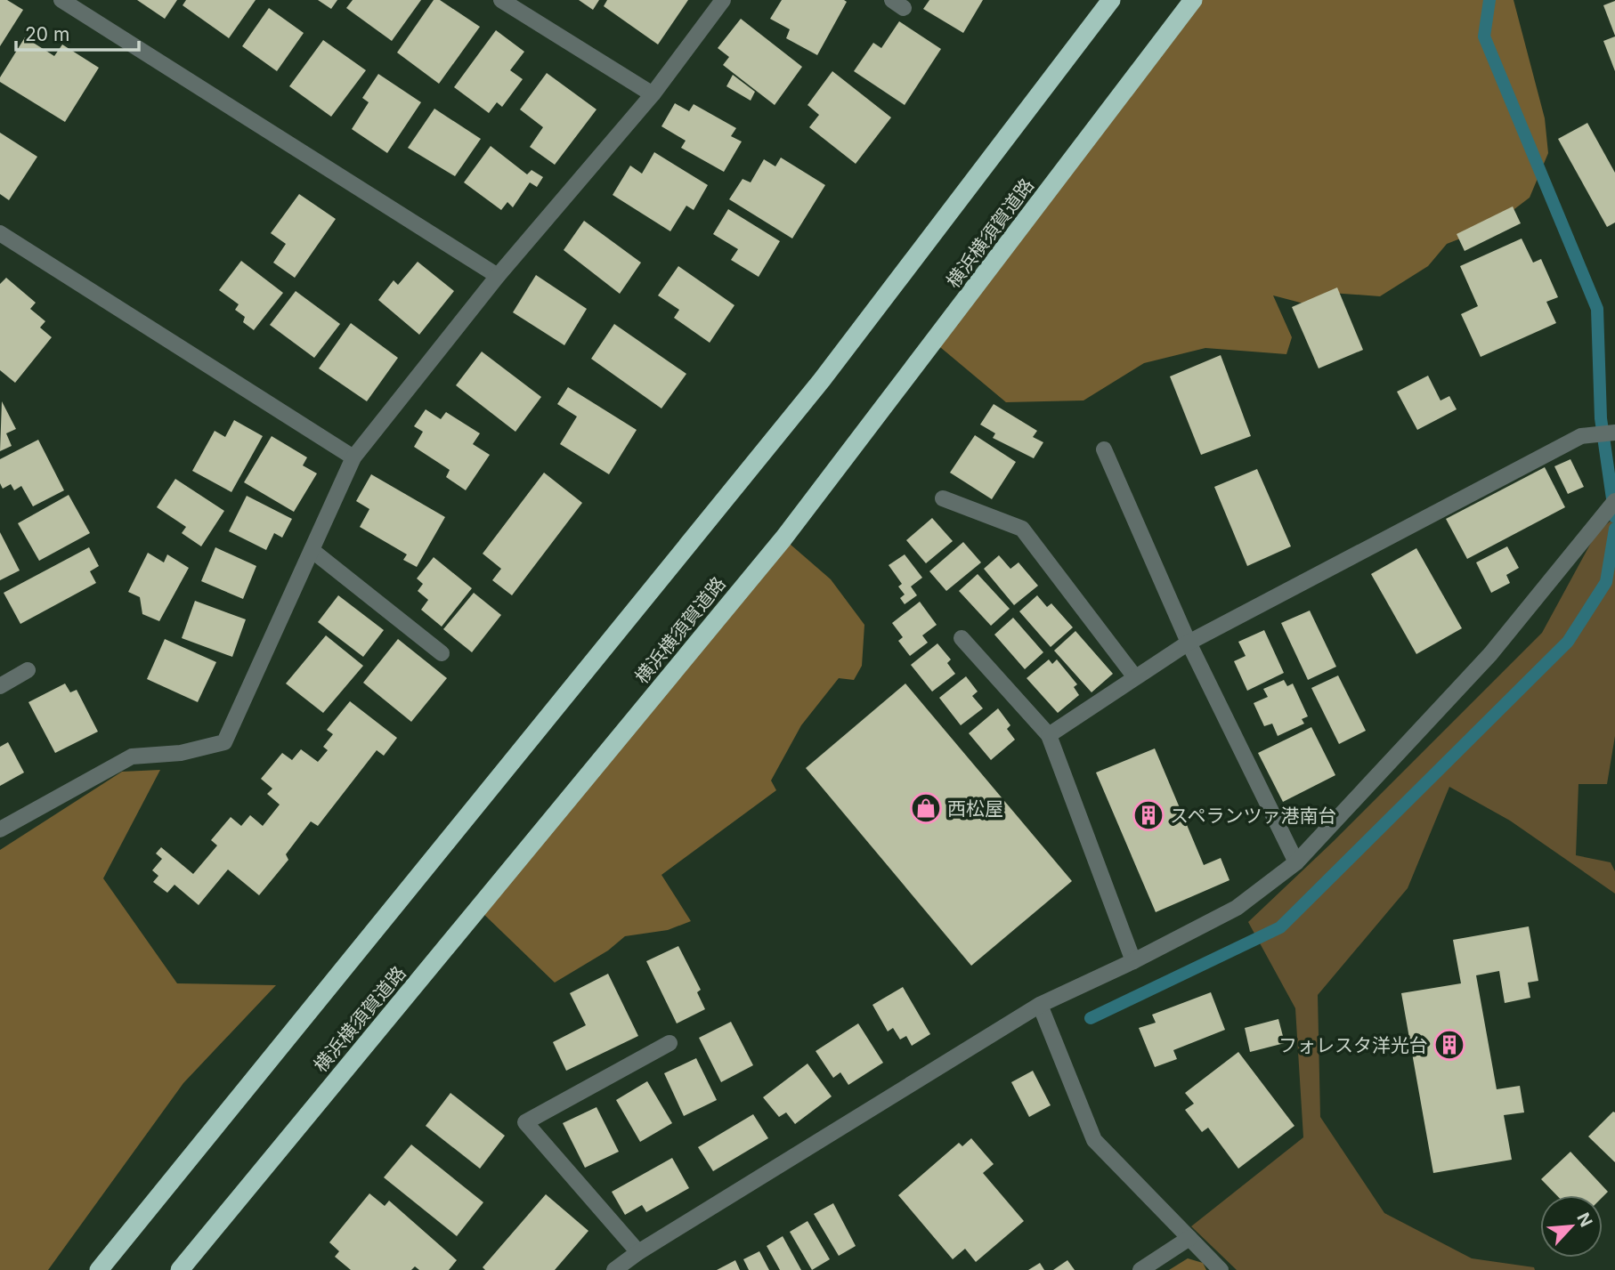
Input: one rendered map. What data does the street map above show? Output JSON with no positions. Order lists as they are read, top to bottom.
{
  "streets": {
    "highway": ["横浜横須賀道路"]
  },
  "places": {
    "shop": ["西松屋"],
    "building": ["スペランツァ港南台", "フォレスタ洋光台"]
  },
  "scale_bar": "20 m",
  "north": "top right"
}
